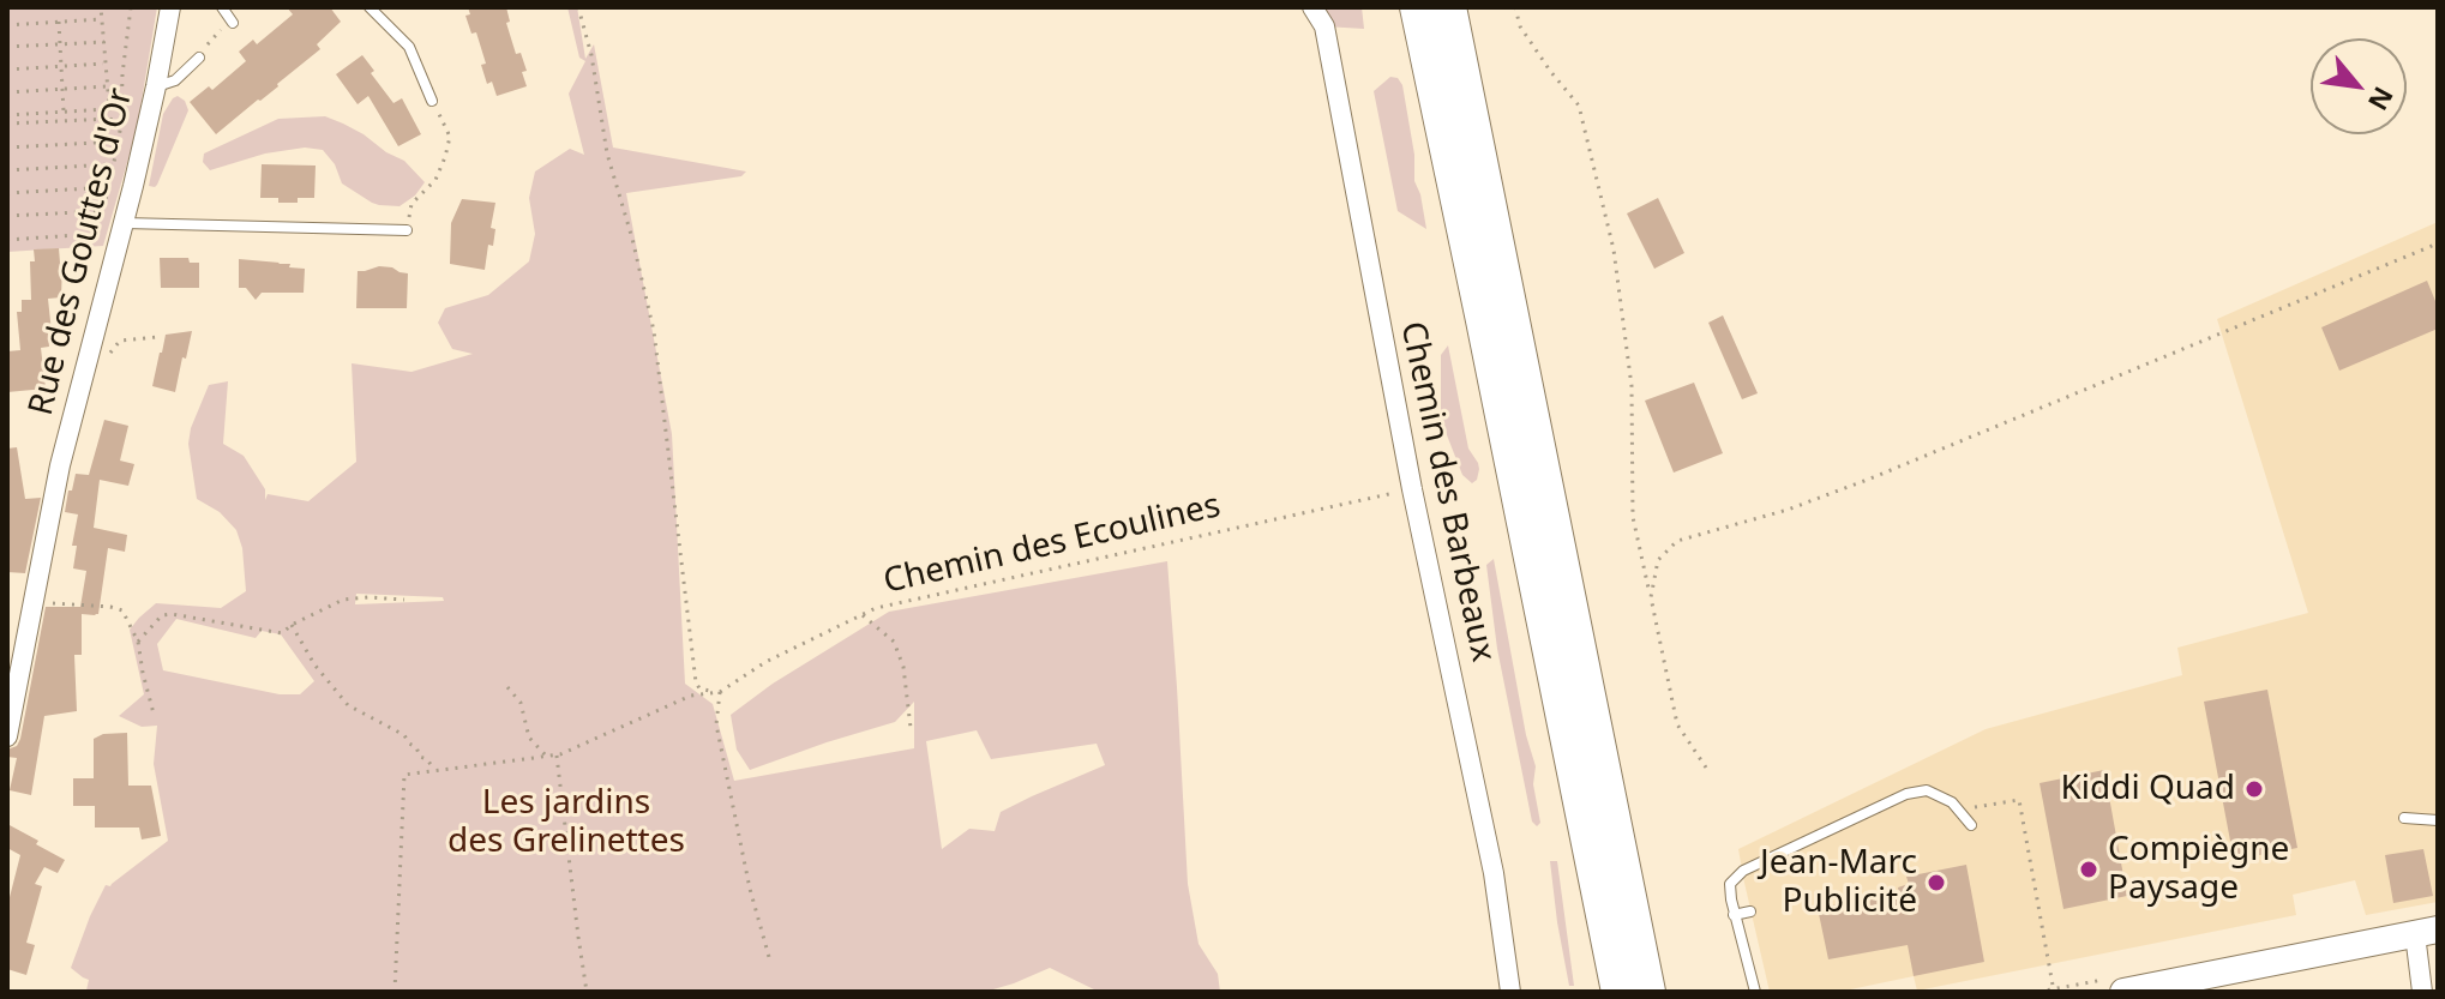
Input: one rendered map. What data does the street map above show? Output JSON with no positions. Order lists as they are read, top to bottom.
{
  "streets": {
    "street": ["Rue des Gouttes d'Or", "Chemin des Barbeaux"],
    "path": ["Chemin des Ecoulines"]
  },
  "crossings": [
    ["Chemin des Barbeaux", "Chemin des Ecoulines"]
  ],
  "parks": ["Les jardins des Grelinettes"],
  "places": ["Kiddi Quad", "Compiègne Paysage", "Jean-Marc Publicité"],
  "north": "bottom right"
}
